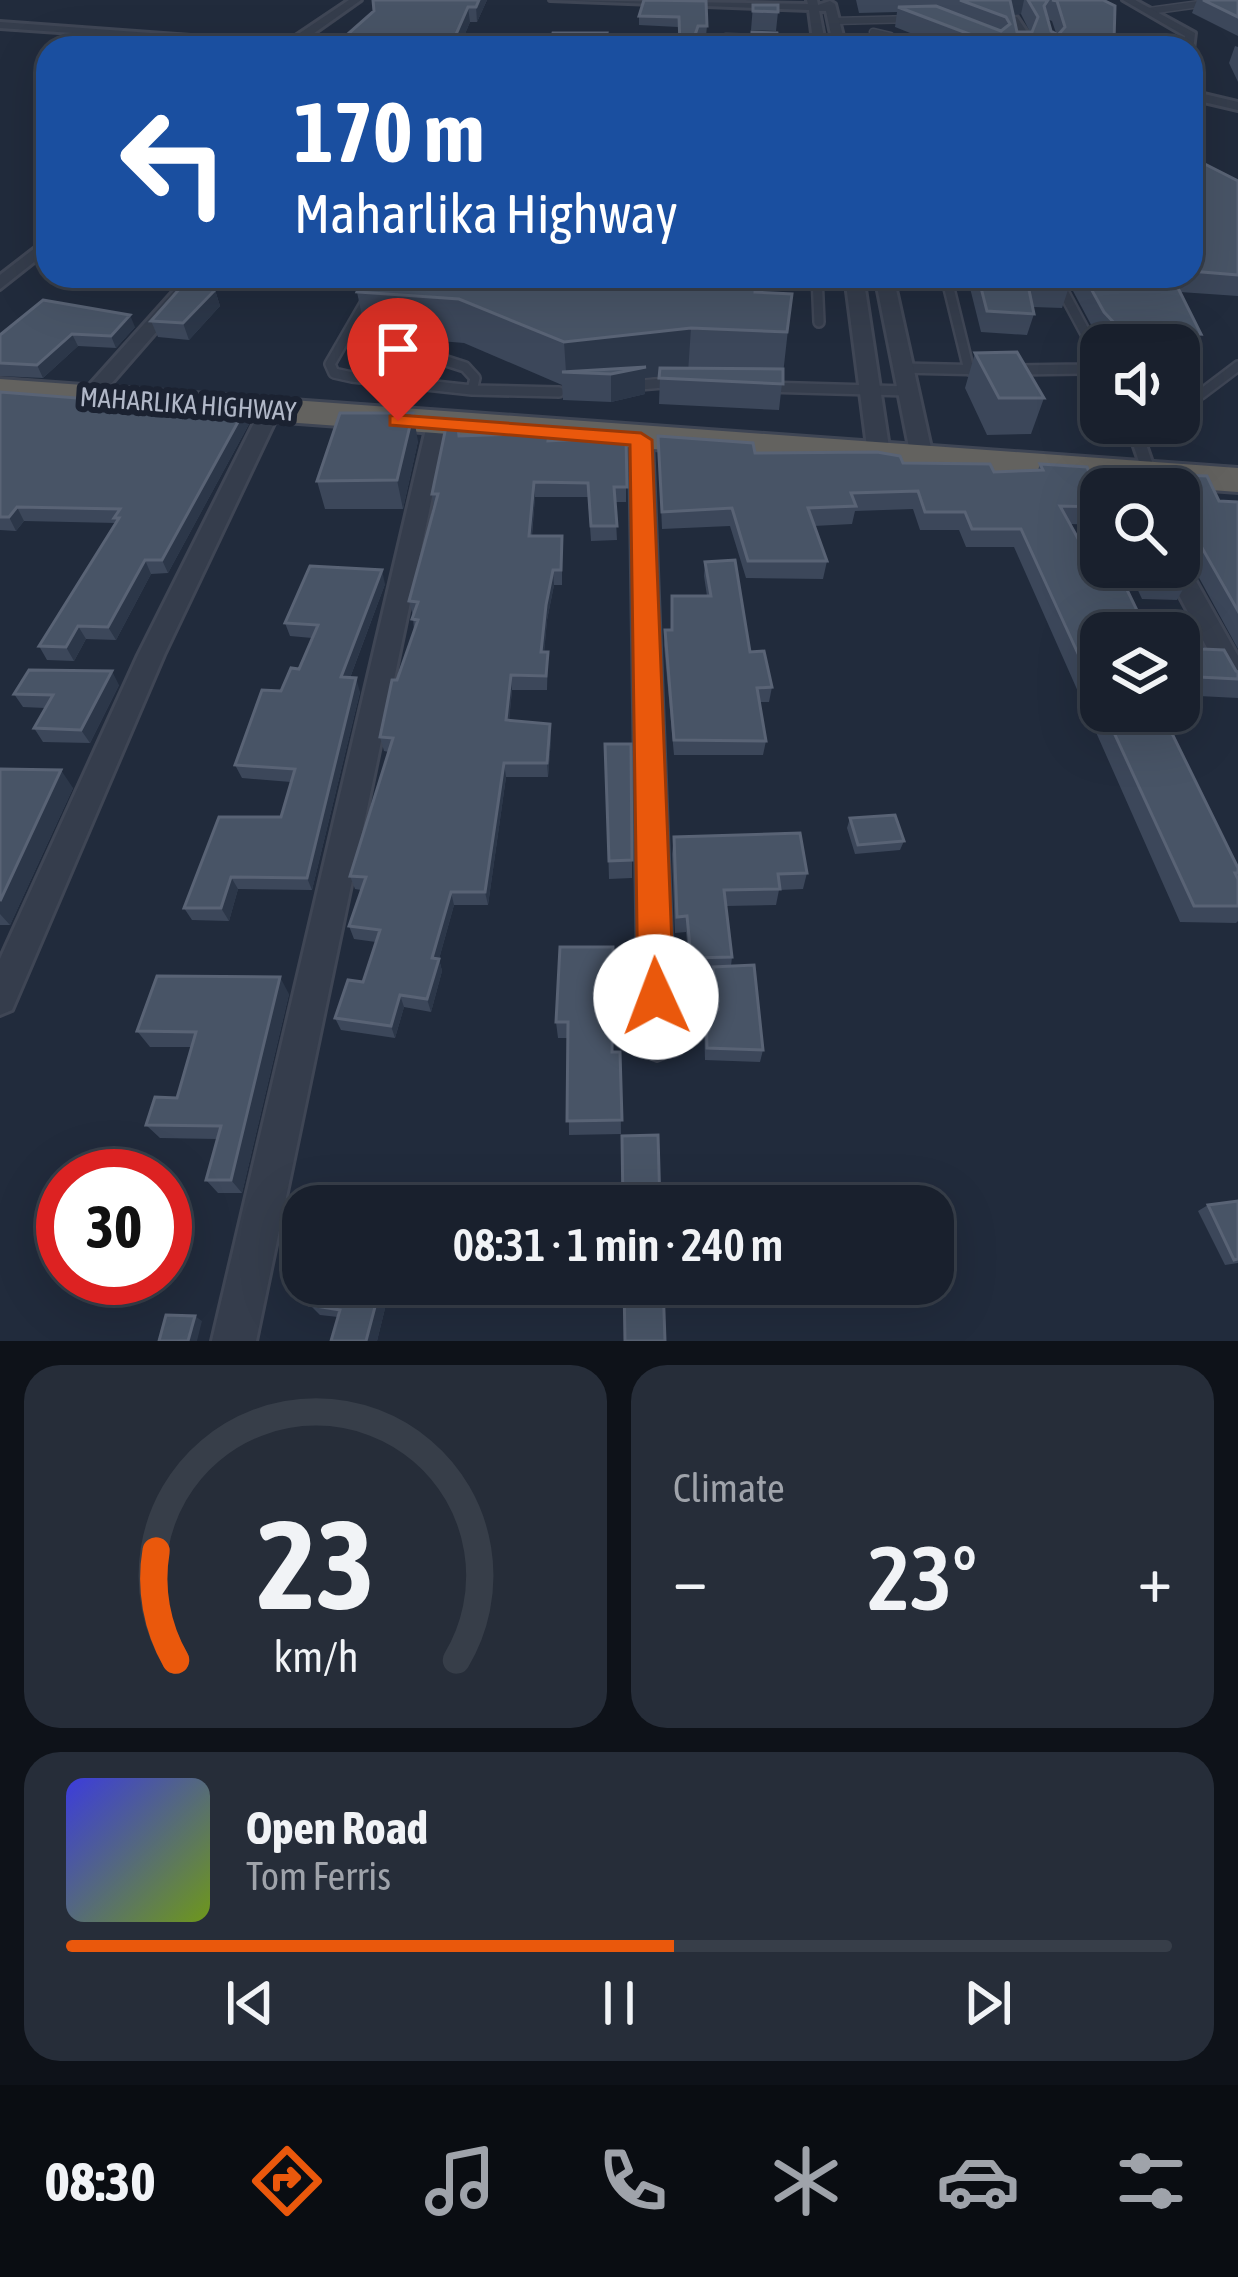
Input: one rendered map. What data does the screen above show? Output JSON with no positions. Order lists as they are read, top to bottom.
{
  "streets": {
    "highway": ["MAHARLIKA HIGHWAY"]
  },
  "page": {
    "turn": ["170 m", "Maharlika Highway"],
    "limit": "30",
    "trip": "08:31 · 1 min · 240 m",
    "tile": "Climate",
    "heat": ["−", "23°", "+"],
    "song": ["Open Road", "Tom Ferris"],
    "tabs": "08:30",
    "gauge": ["23", "km/h"]
  }
}
